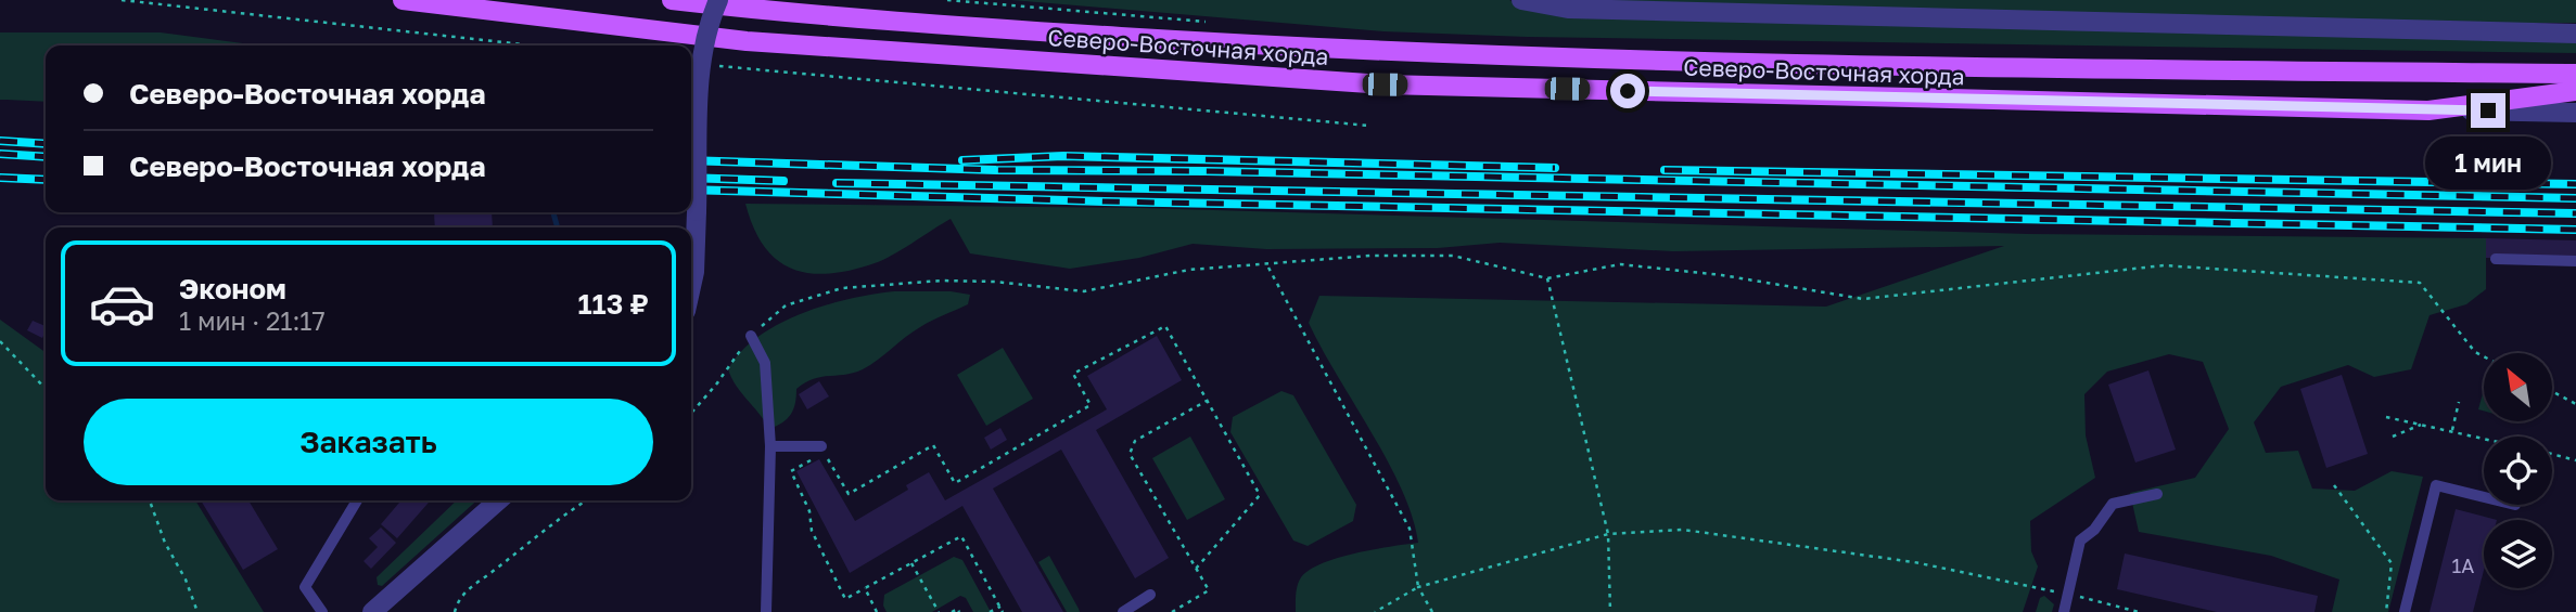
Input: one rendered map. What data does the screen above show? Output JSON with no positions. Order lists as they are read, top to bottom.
{
  "streets": {
    "main road": ["Северо-Восточная хорда"]
  },
  "house_numbers": ["1А"],
  "north": "top left",
  "page": {
    "banner": ["Северо-Восточная хорда", "Северо-Восточная хорда"],
    "bubble": "1 мин",
    "list": [
      {
        "name": "Эконом",
        "note": "1 мин · 21:17",
        "value": "113 ₽"
      }
    ],
    "buttons": "Заказать"
  }
}
